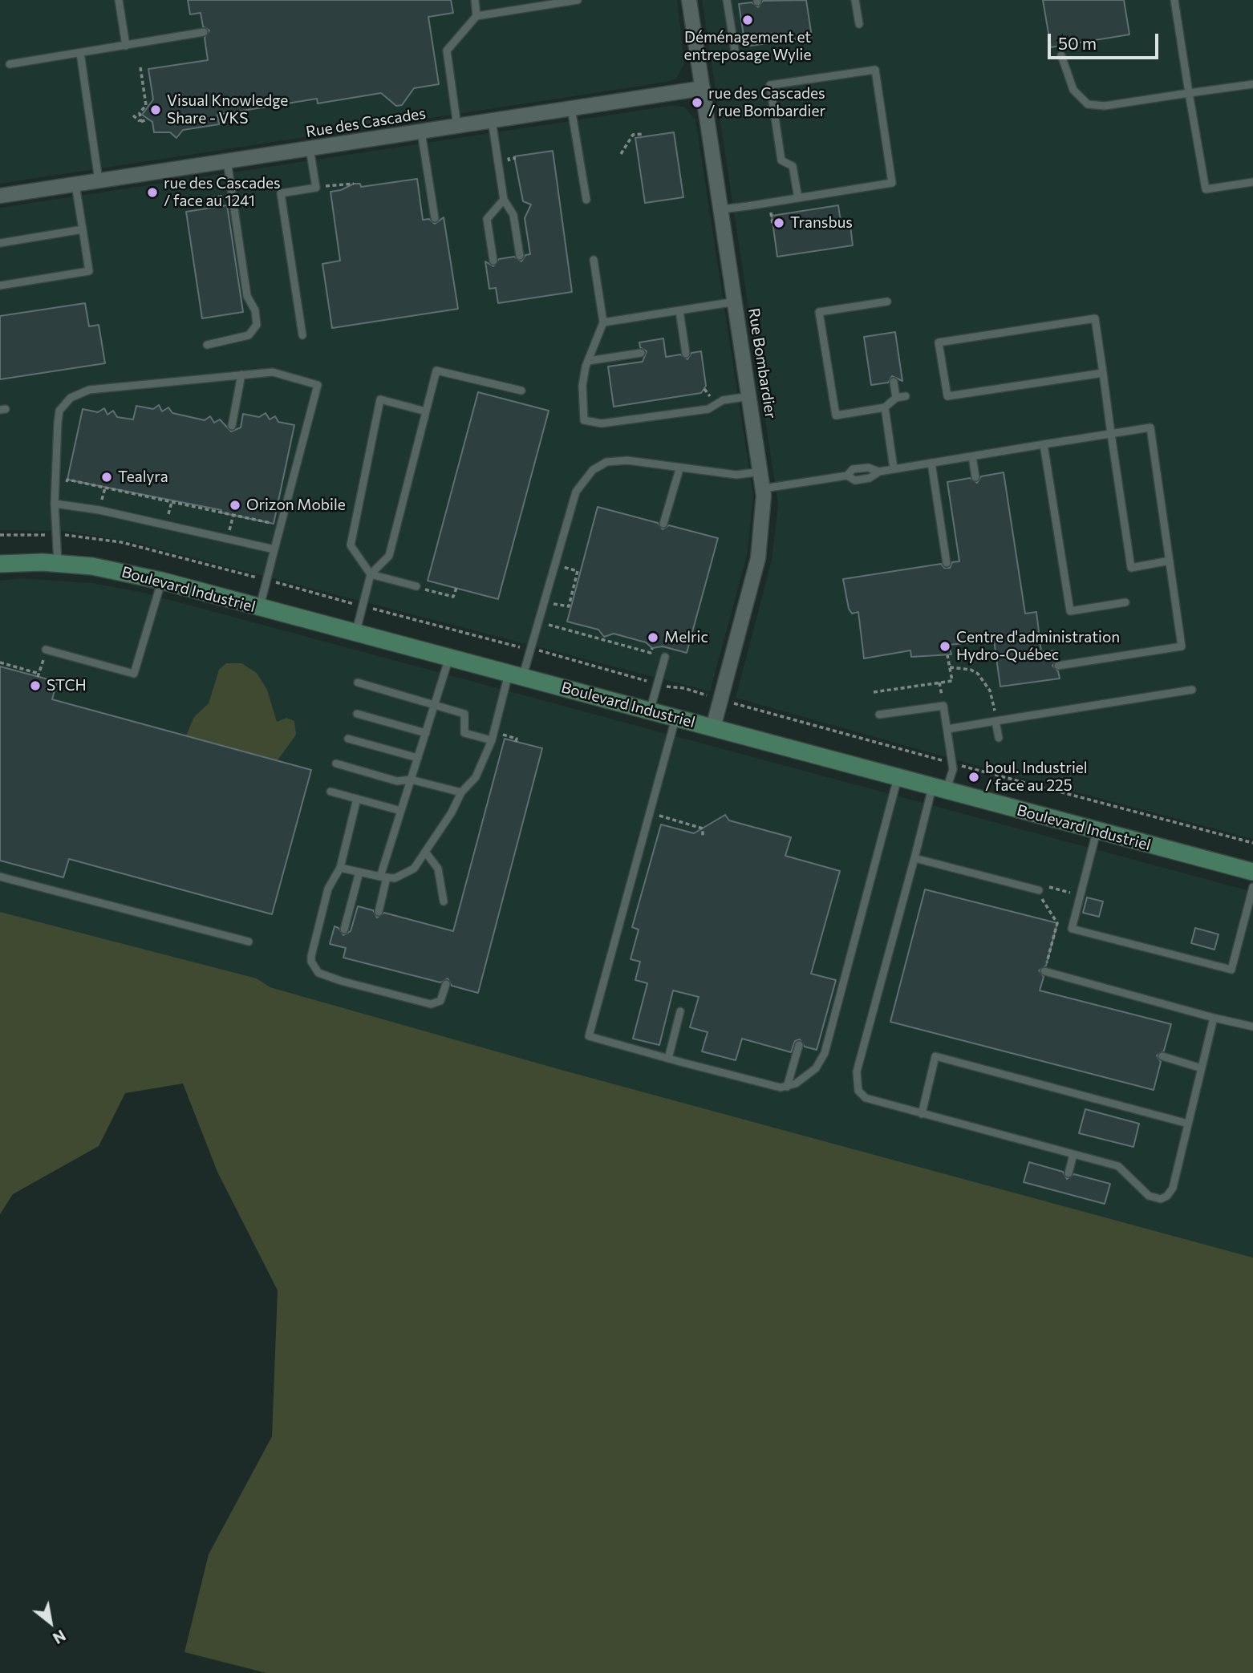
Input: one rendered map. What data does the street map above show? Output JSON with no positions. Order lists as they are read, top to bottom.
{
  "streets": {
    "street": ["Rue des Cascades", "Rue Bombardier", "Boulevard Industriel"]
  },
  "crossings": [
    ["Rue des Cascades", "Rue Bombardier"],
    ["Rue Bombardier", "Boulevard Industriel"]
  ],
  "places": [
    "Déménagement et entreposage Wylie",
    "rue des Cascades / rue Bombardier",
    "Visual Knowledge Share - VKS",
    "rue des Cascades / face au 1241",
    "Transbus",
    "Tealyra",
    "Orizon Mobile",
    "Melric",
    "Centre d'administration Hydro-Québec",
    "STCH",
    "boul. Industriel / face au 225"
  ],
  "scale_bar": "50 m",
  "north": "bottom right"
}
